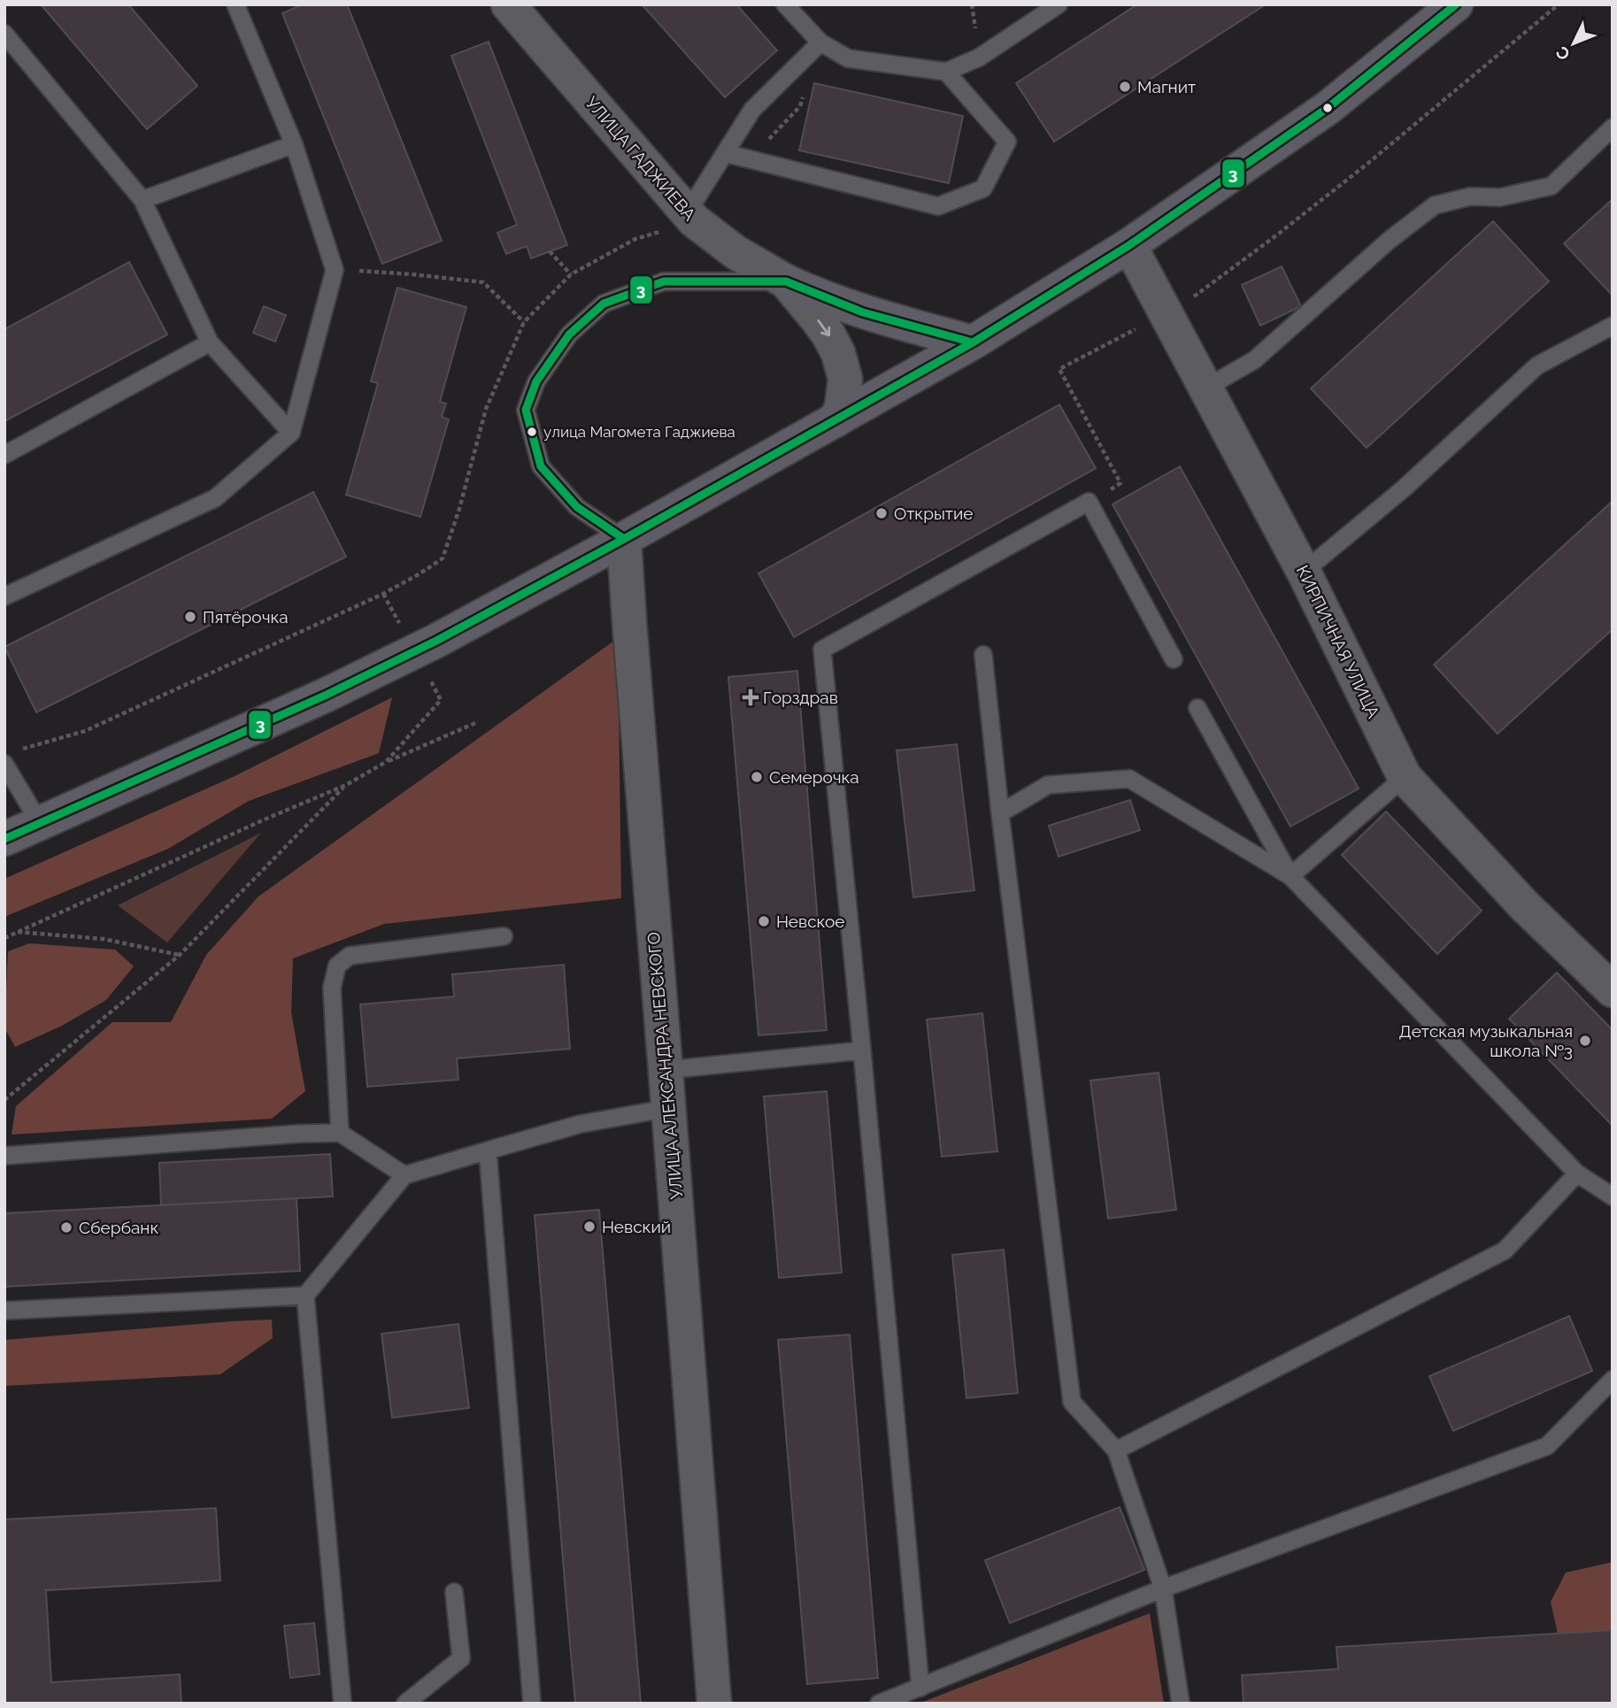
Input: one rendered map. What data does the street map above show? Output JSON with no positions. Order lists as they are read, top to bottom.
{
  "streets": {
    "street": ["УЛИЦА ГАДЖИЕВА", "КИРПИЧНАЯ УЛИЦА", "УЛИЦА АЛЕКСАНДРА НЕВСКОГО"]
  },
  "places": {
    "other": [
      "Магнит",
      "улица Магомета Гаджиева",
      "Открытие",
      "Пятёрочка",
      "Семерочка",
      "Невское",
      "Детская музыкальная школа №3",
      "Невский",
      "Сбербанк"
    ],
    "health": ["Горздрав"]
  },
  "lines": ["transit line 3"],
  "north": "bottom left"
}
